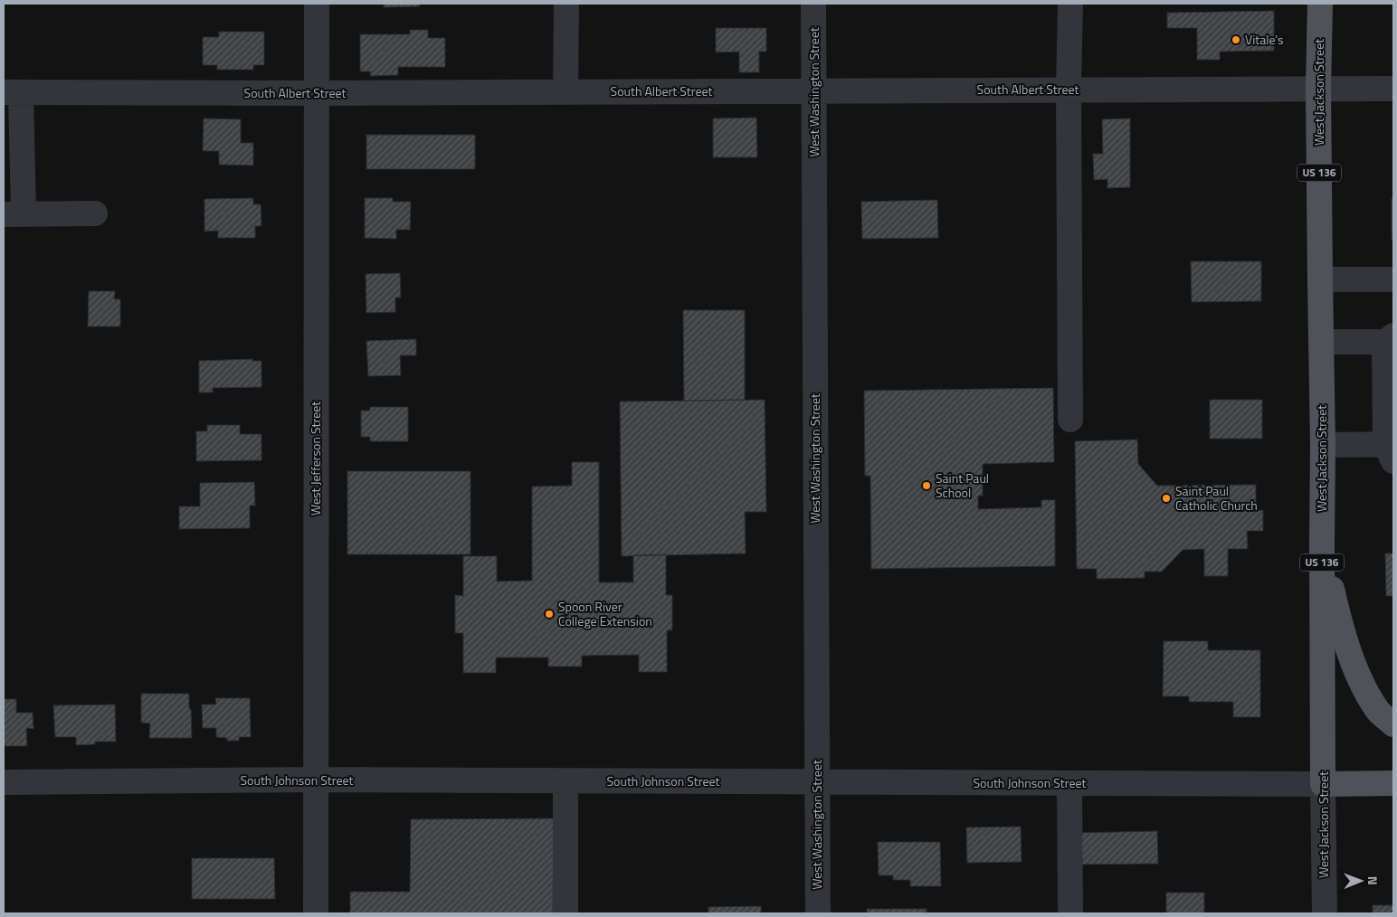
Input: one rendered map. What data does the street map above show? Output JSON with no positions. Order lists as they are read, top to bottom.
{
  "streets": {
    "main road": ["West Jackson Street", "US 136"],
    "street": [
      "South Albert Street",
      "West Washington Street",
      "West Jefferson Street",
      "South Johnson Street"
    ]
  },
  "crossings": [
    ["South Albert Street", "West Washington Street"],
    ["South Albert Street", "West Jackson Street"],
    ["South Albert Street", "West Jefferson Street"],
    ["West Washington Street", "South Johnson Street"],
    ["West Jackson Street", "South Johnson Street"],
    ["West Jefferson Street", "South Johnson Street"]
  ],
  "places": [
    "Vitale's",
    "Saint Paul School",
    "Saint Paul Catholic Church",
    "Spoon River College Extension"
  ],
  "north": "right"
}
